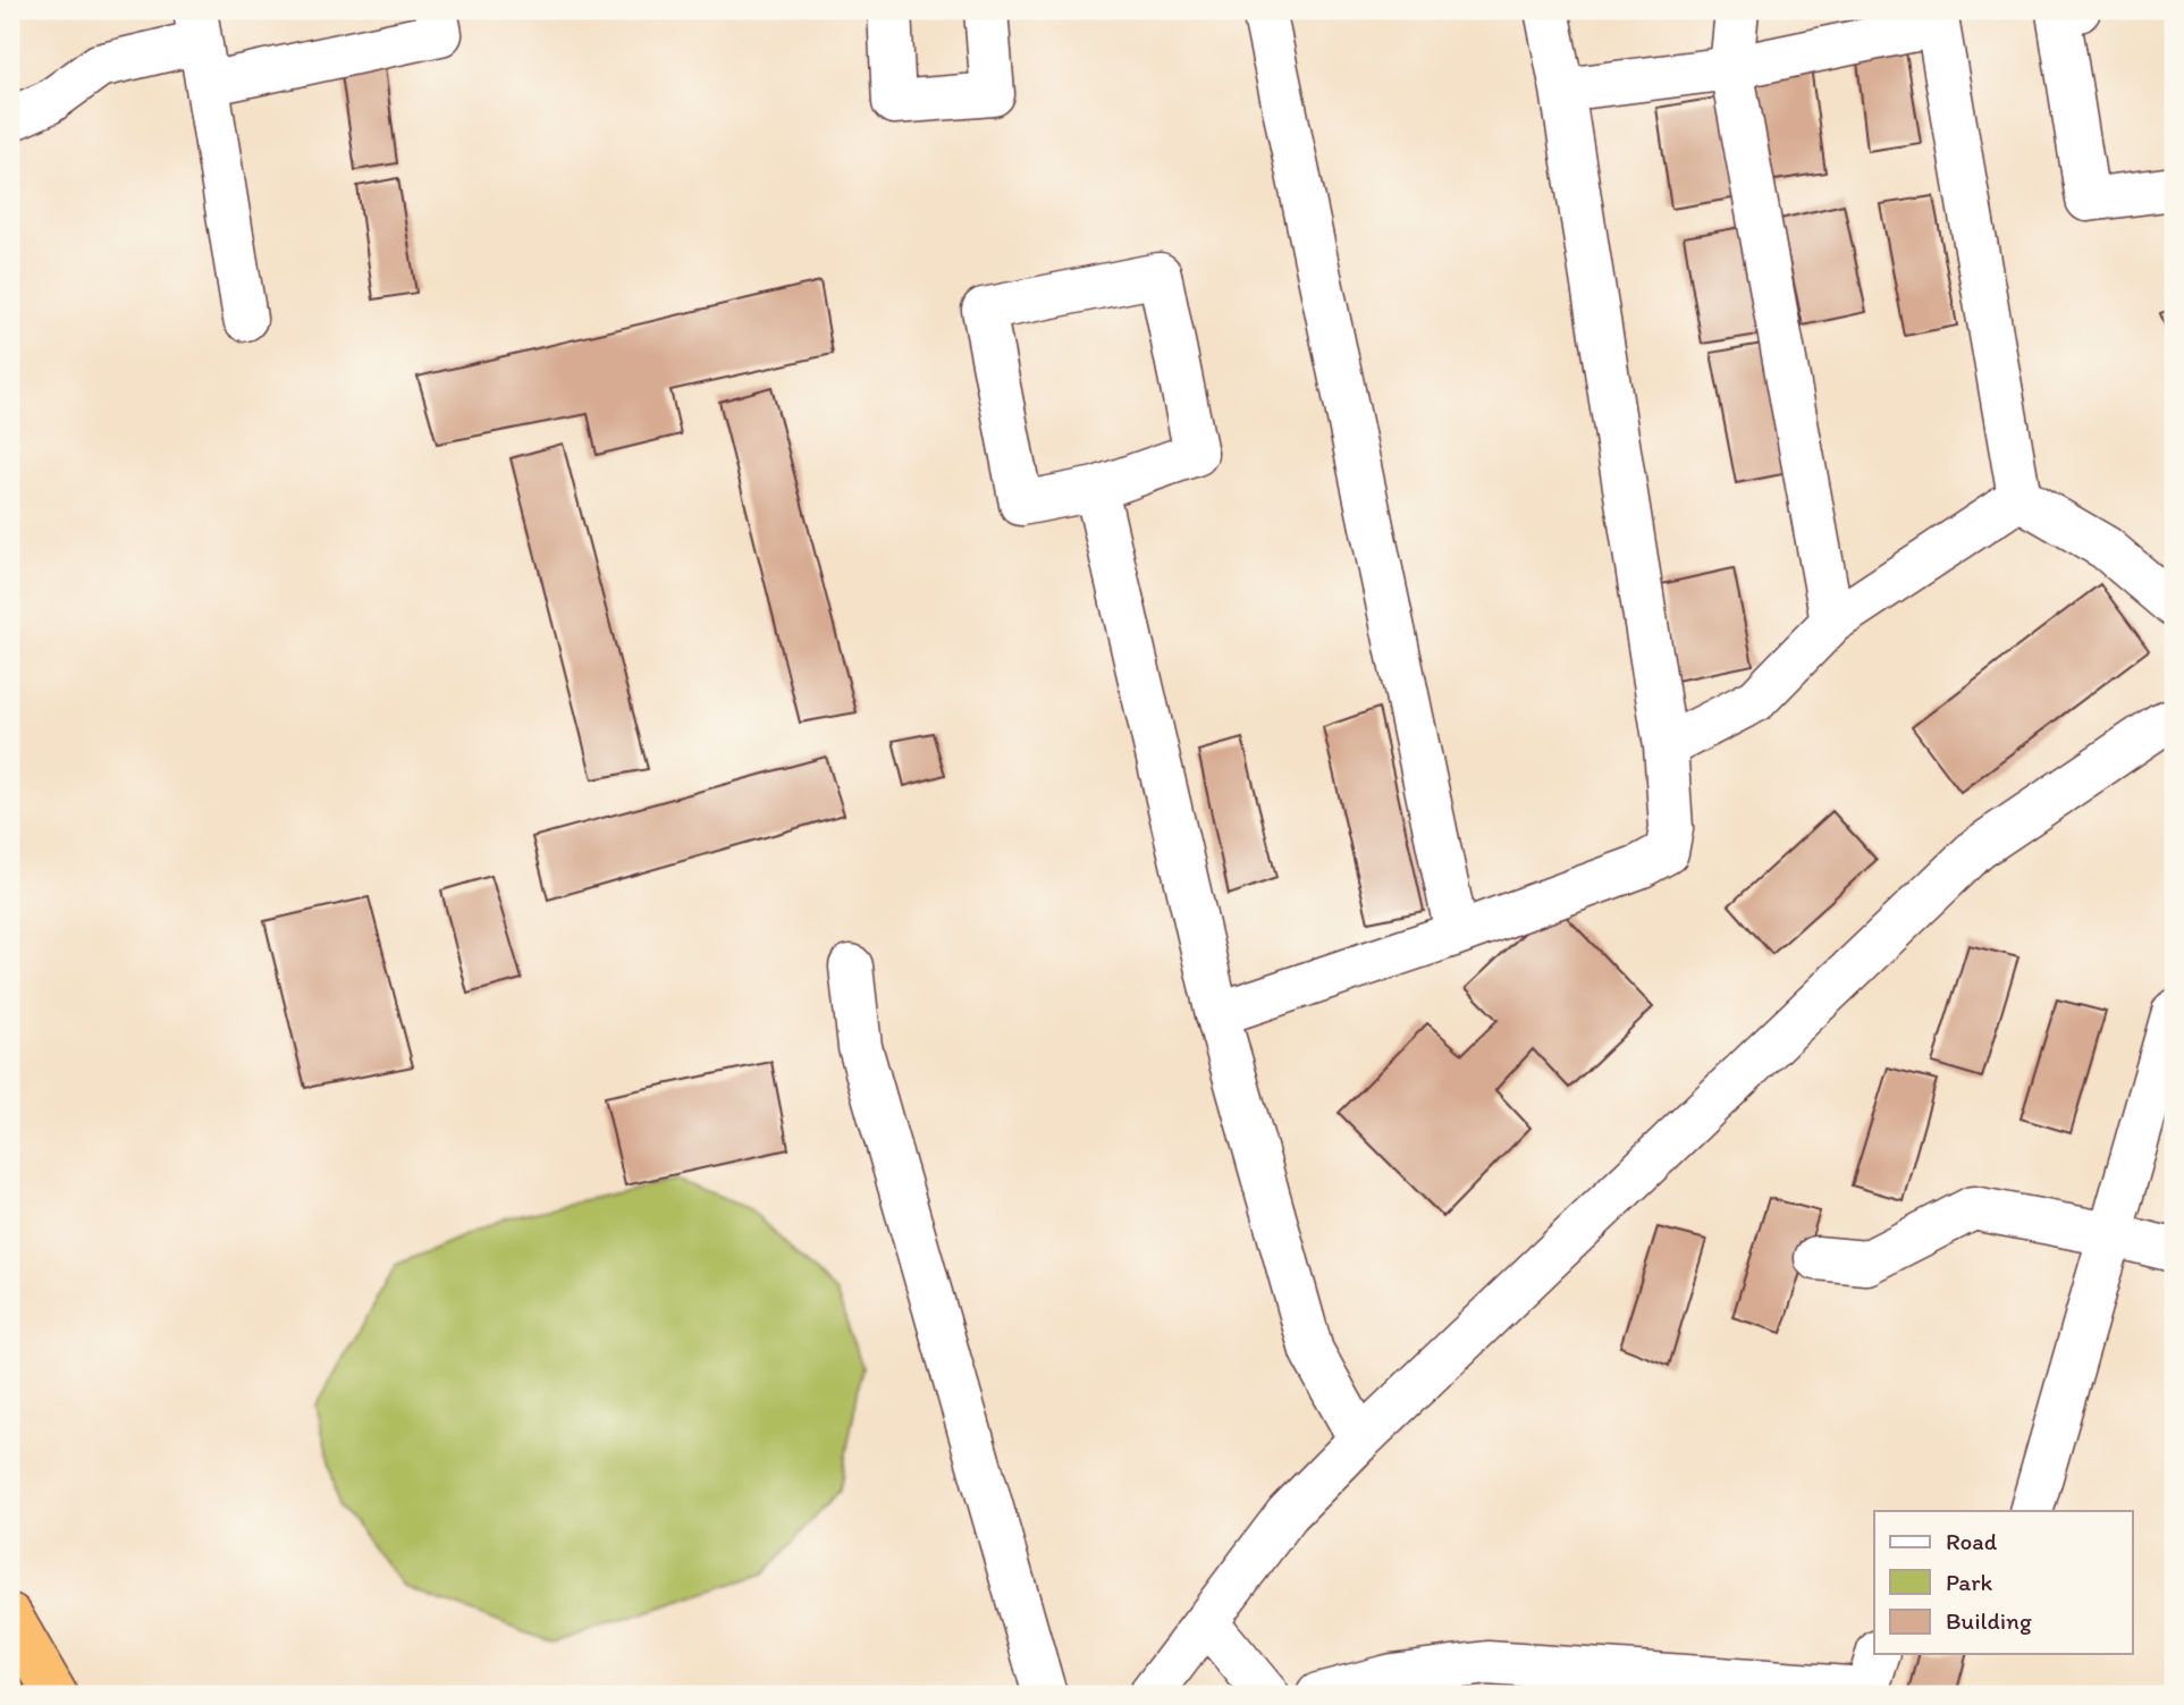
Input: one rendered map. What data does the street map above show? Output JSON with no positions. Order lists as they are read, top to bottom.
{
  "legend": ["Road", "Park", "Building"]
}
